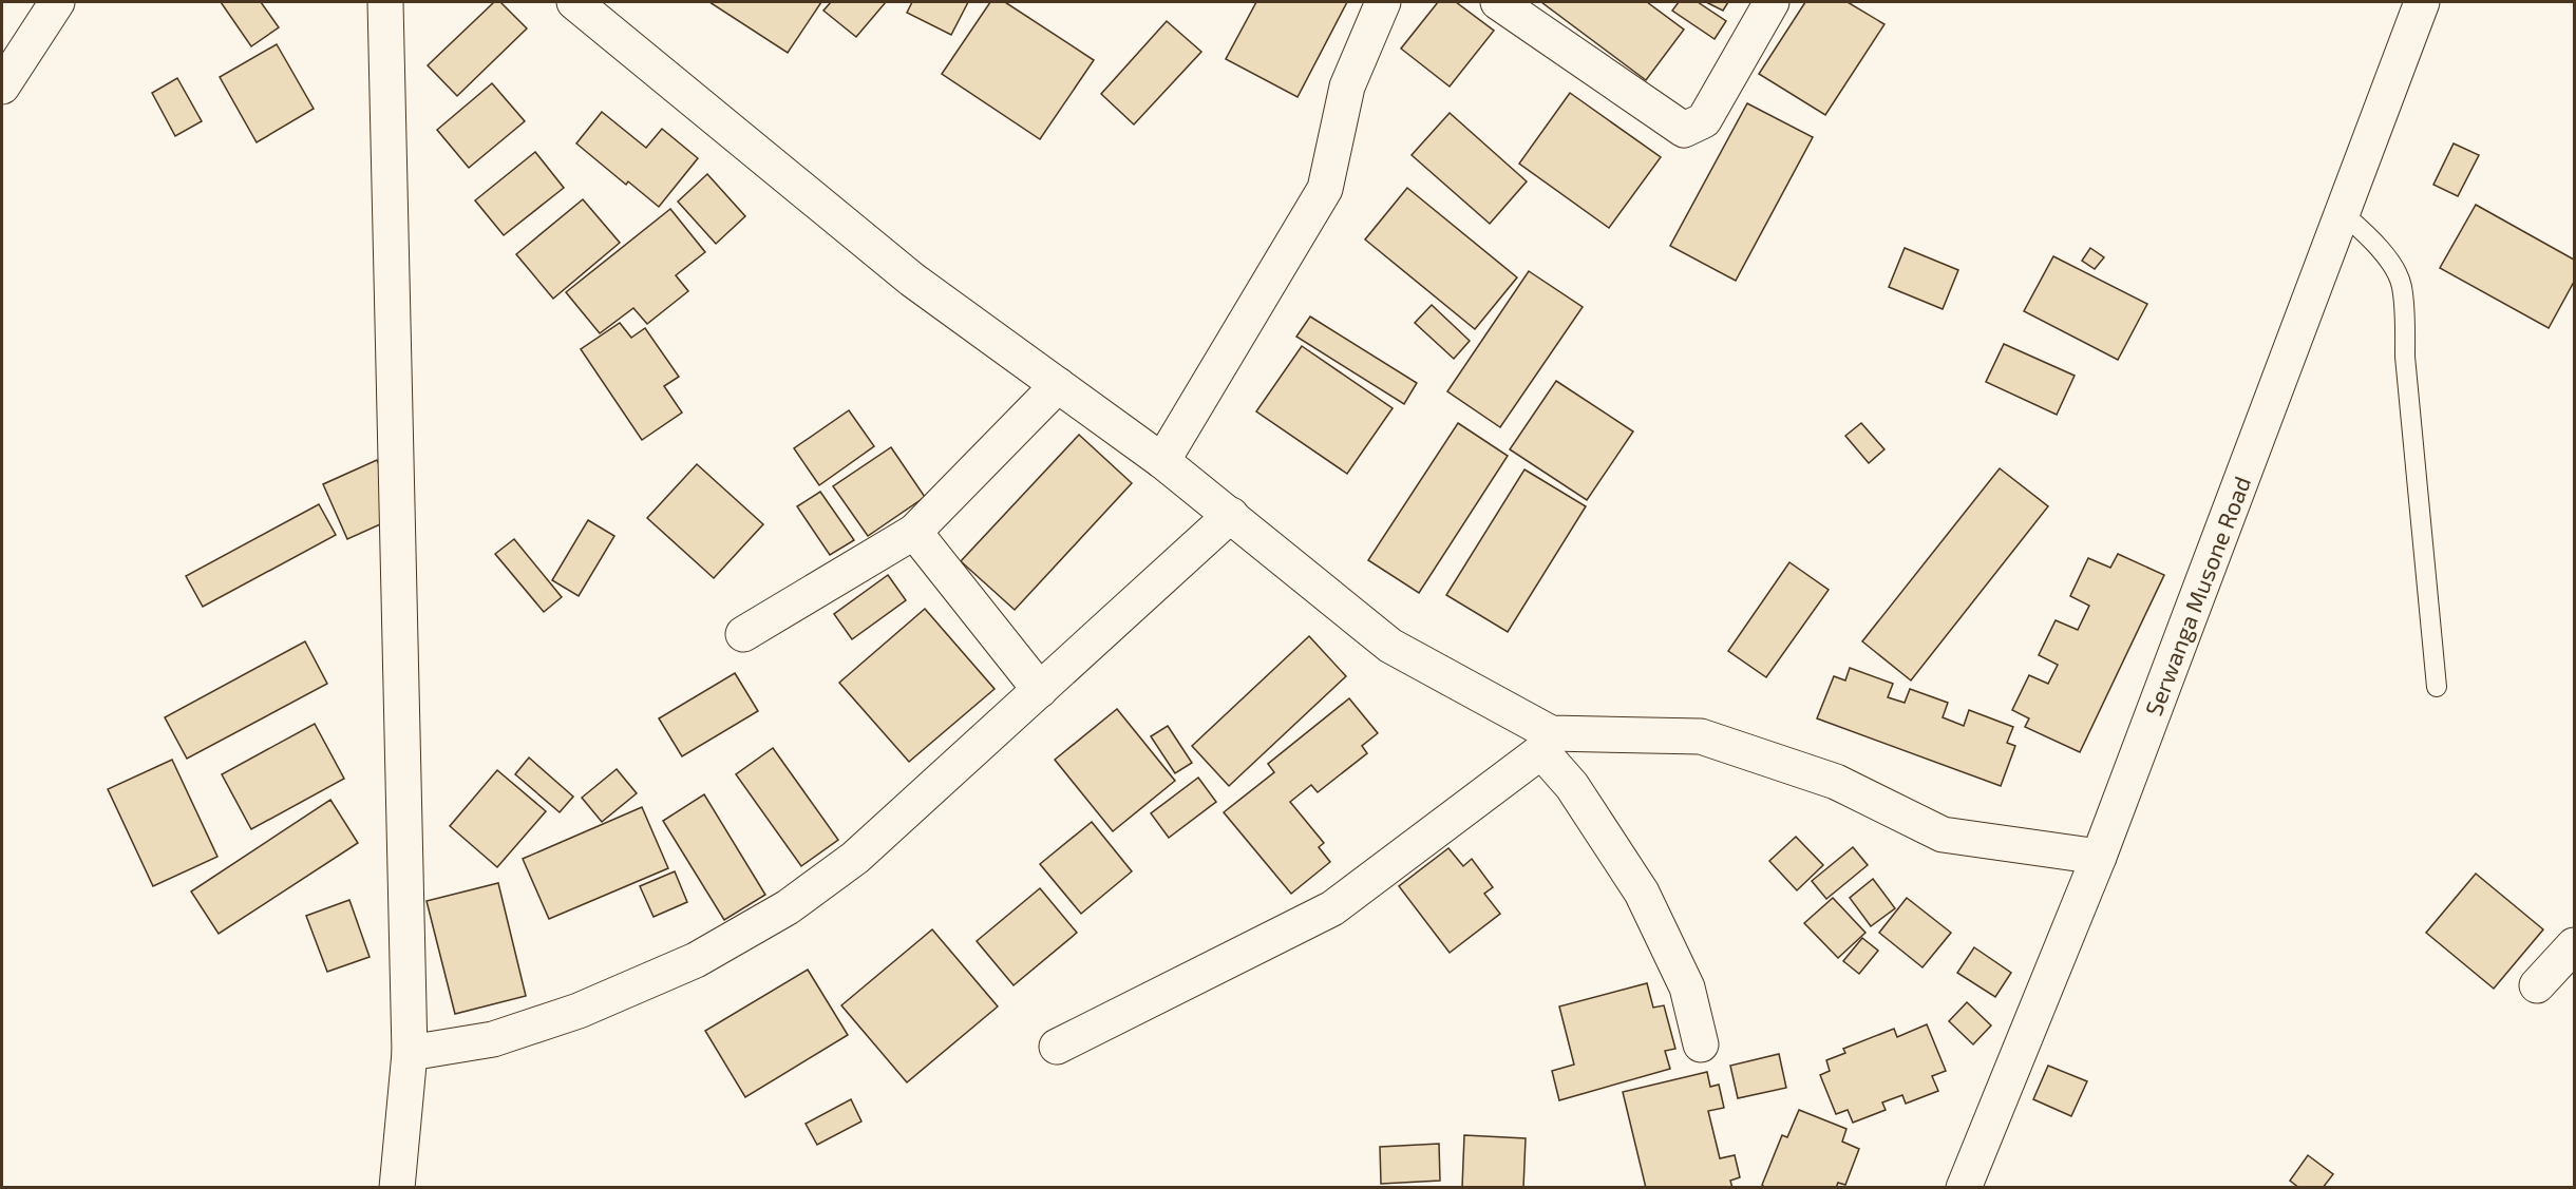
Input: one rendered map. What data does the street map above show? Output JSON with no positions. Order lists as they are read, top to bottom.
{
  "streets": {
    "street": ["Serwanga Musone Road"]
  }
}
